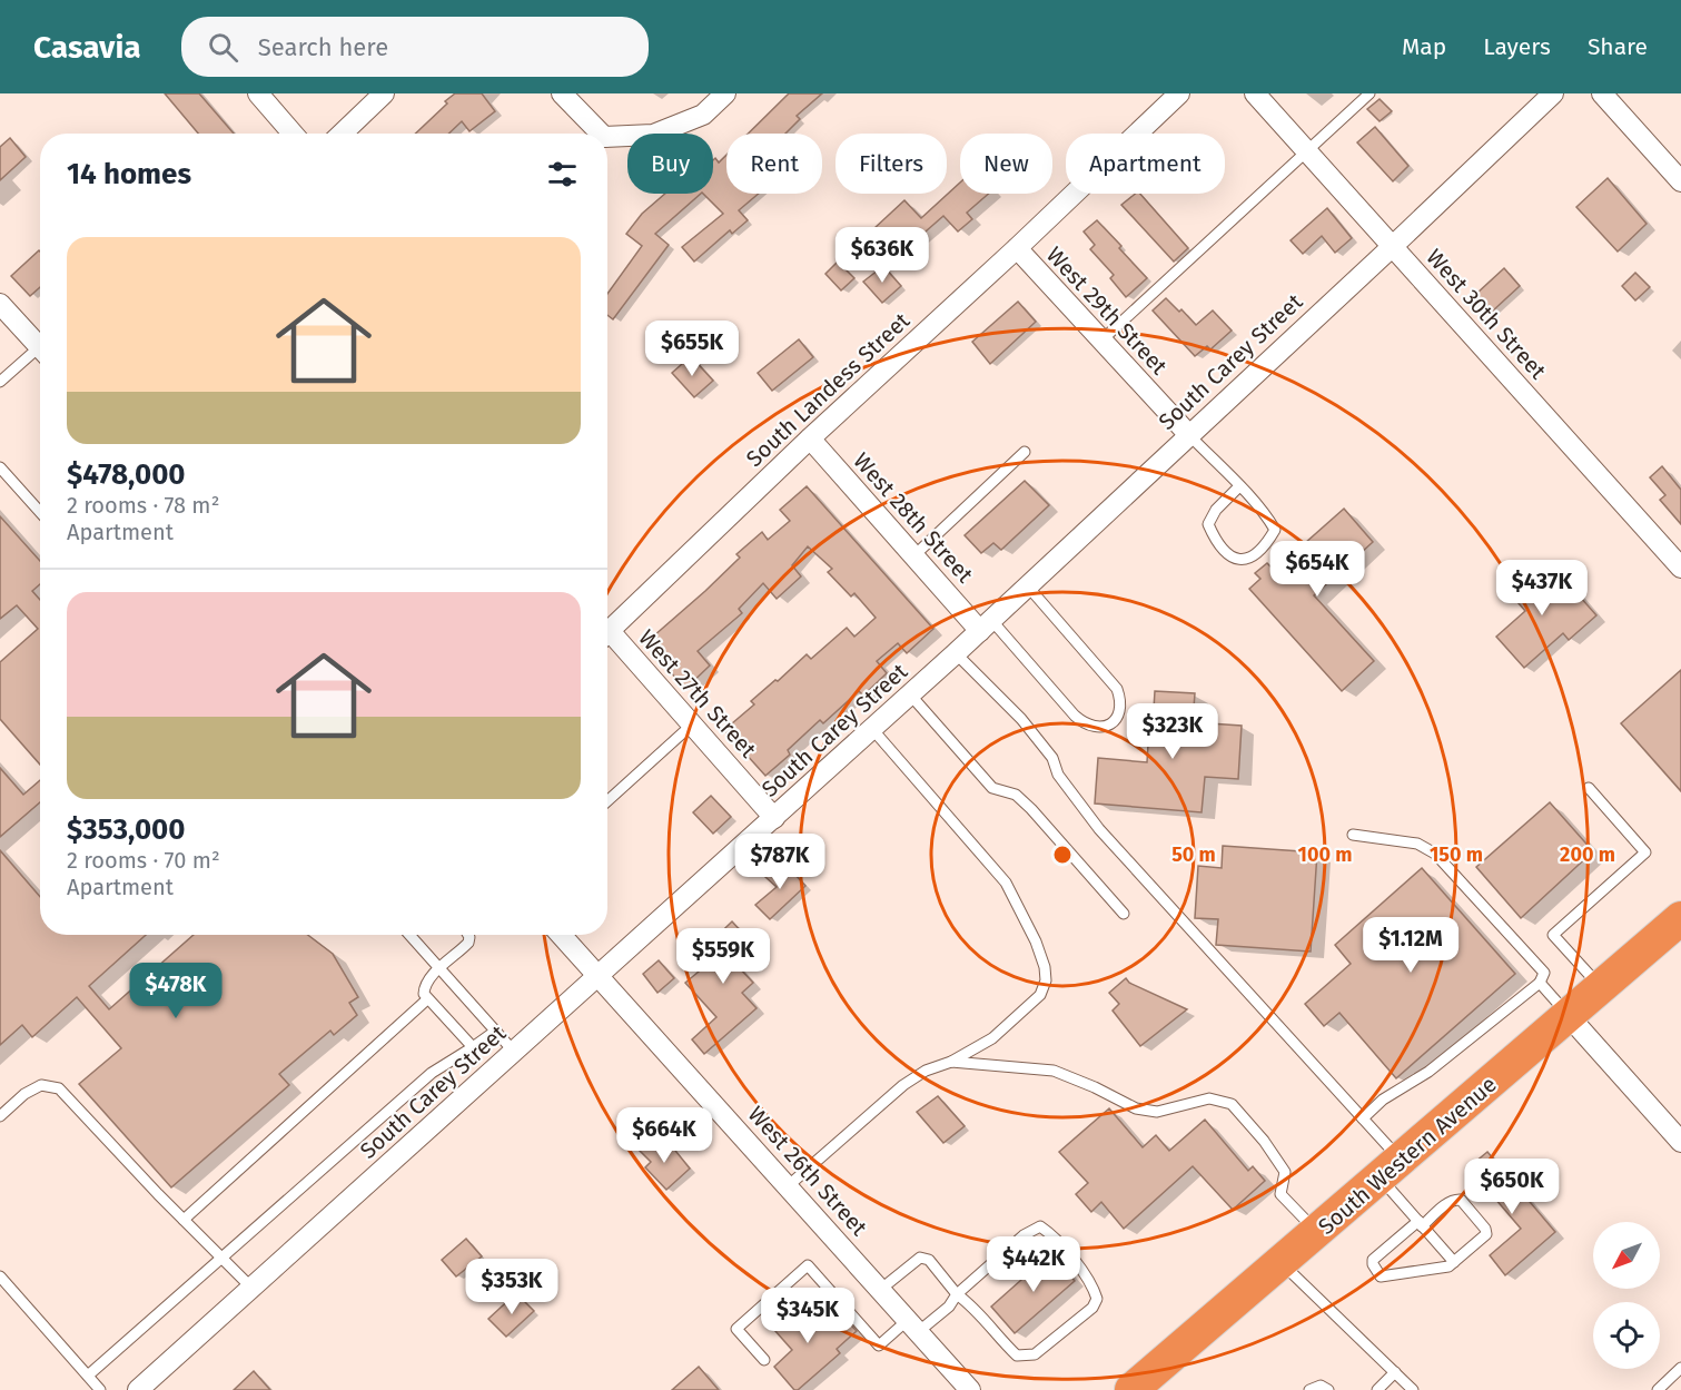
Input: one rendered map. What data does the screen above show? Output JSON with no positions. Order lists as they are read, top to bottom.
{
  "streets": {
    "highway": ["South Western Avenue"],
    "street": [
      "West 29th Street",
      "West 30th Street",
      "South Carey Street",
      "South Landess Street",
      "West 28th Street",
      "West 27th Street",
      "West 26th Street"
    ]
  },
  "crossings": [
    ["West 29th Street", "South Carey Street"],
    ["West 29th Street", "South Landess Street"],
    ["West 30th Street", "South Carey Street"],
    ["South Carey Street", "West 28th Street"],
    ["South Carey Street", "West 27th Street"],
    ["South Carey Street", "West 26th Street"],
    ["South Landess Street", "West 28th Street"]
  ],
  "north": "bottom left",
  "page": {
    "header": "Casavia",
    "search": "Search here",
    "nav": ["Map", "Layers", "Share"],
    "chip": [
      "Buy",
      "Rent",
      "Filters",
      "New",
      "Apartment"
    ],
    "heading": "14 homes",
    "list": [
      {
        "name": "$478,000",
        "note": "2 rooms · 78 m² · Apartment"
      },
      {
        "name": "$353,000",
        "note": "2 rooms · 70 m² · Apartment"
      }
    ],
    "price": [
      "$636K",
      "$655K",
      "$654K",
      "$437K",
      "$323K",
      "$787K",
      "$1.12M",
      "$559K",
      "$478K",
      "$664K",
      "$650K",
      "$442K",
      "$353K",
      "$345K"
    ]
  },
  "rings": [
    "50 m",
    "100 m",
    "150 m",
    "200 m"
  ]
}
